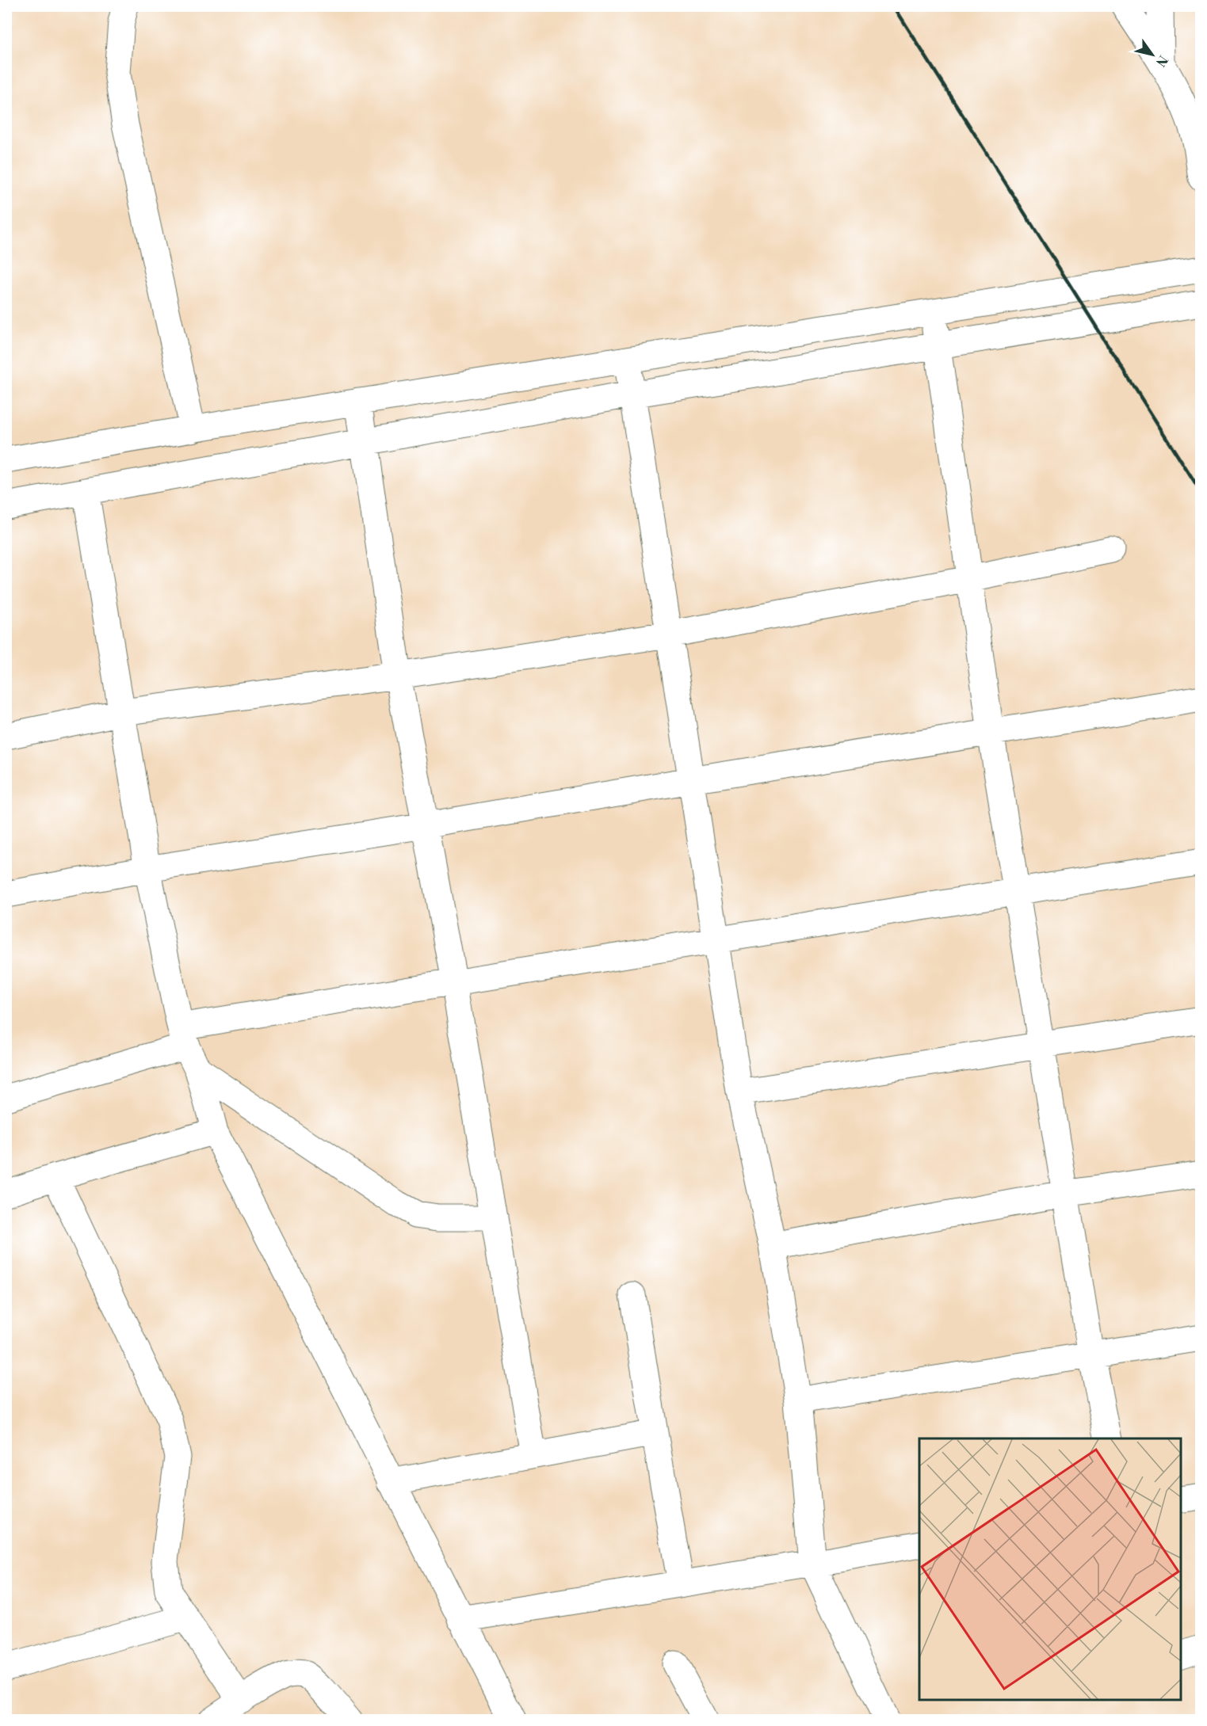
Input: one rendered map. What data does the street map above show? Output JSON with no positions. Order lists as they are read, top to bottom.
{
  "north": "bottom right"
}
